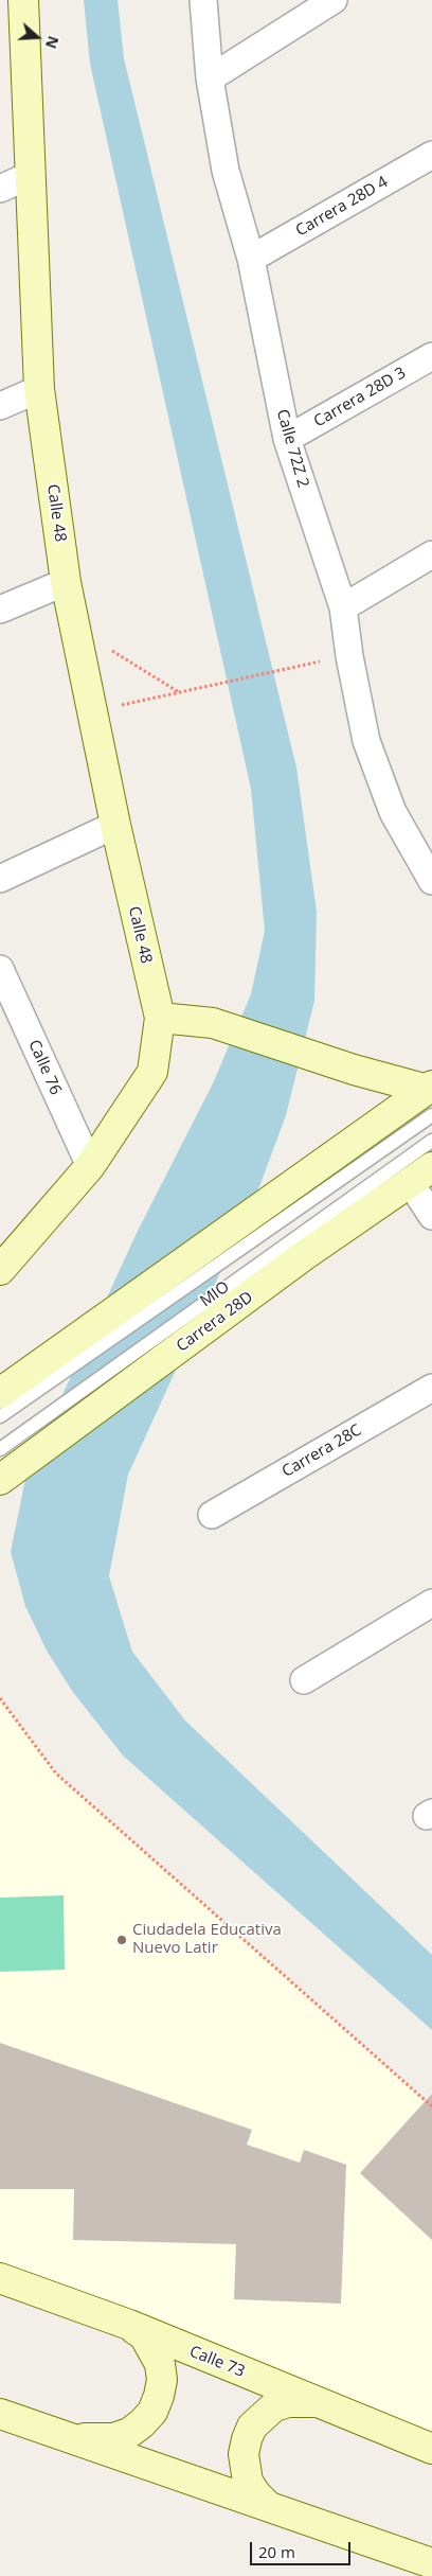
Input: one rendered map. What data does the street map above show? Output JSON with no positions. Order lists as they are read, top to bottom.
{
  "streets": {
    "street": [
      "Carrera 28D 4",
      "Carrera 28D 3",
      "Calle 72Z 2",
      "Calle 48",
      "Calle 76",
      "Carrera 28D",
      "Carrera 28C",
      "Calle 73"
    ],
    "lane": ["MIO"]
  },
  "crossings": [
    ["Carrera 28D 4", "Calle 72Z 2"],
    ["Carrera 28D 3", "Calle 72Z 2"]
  ],
  "places": ["Ciudadela Educativa Nuevo Latir"],
  "scale_bar": "20 m",
  "north": "right"
}
